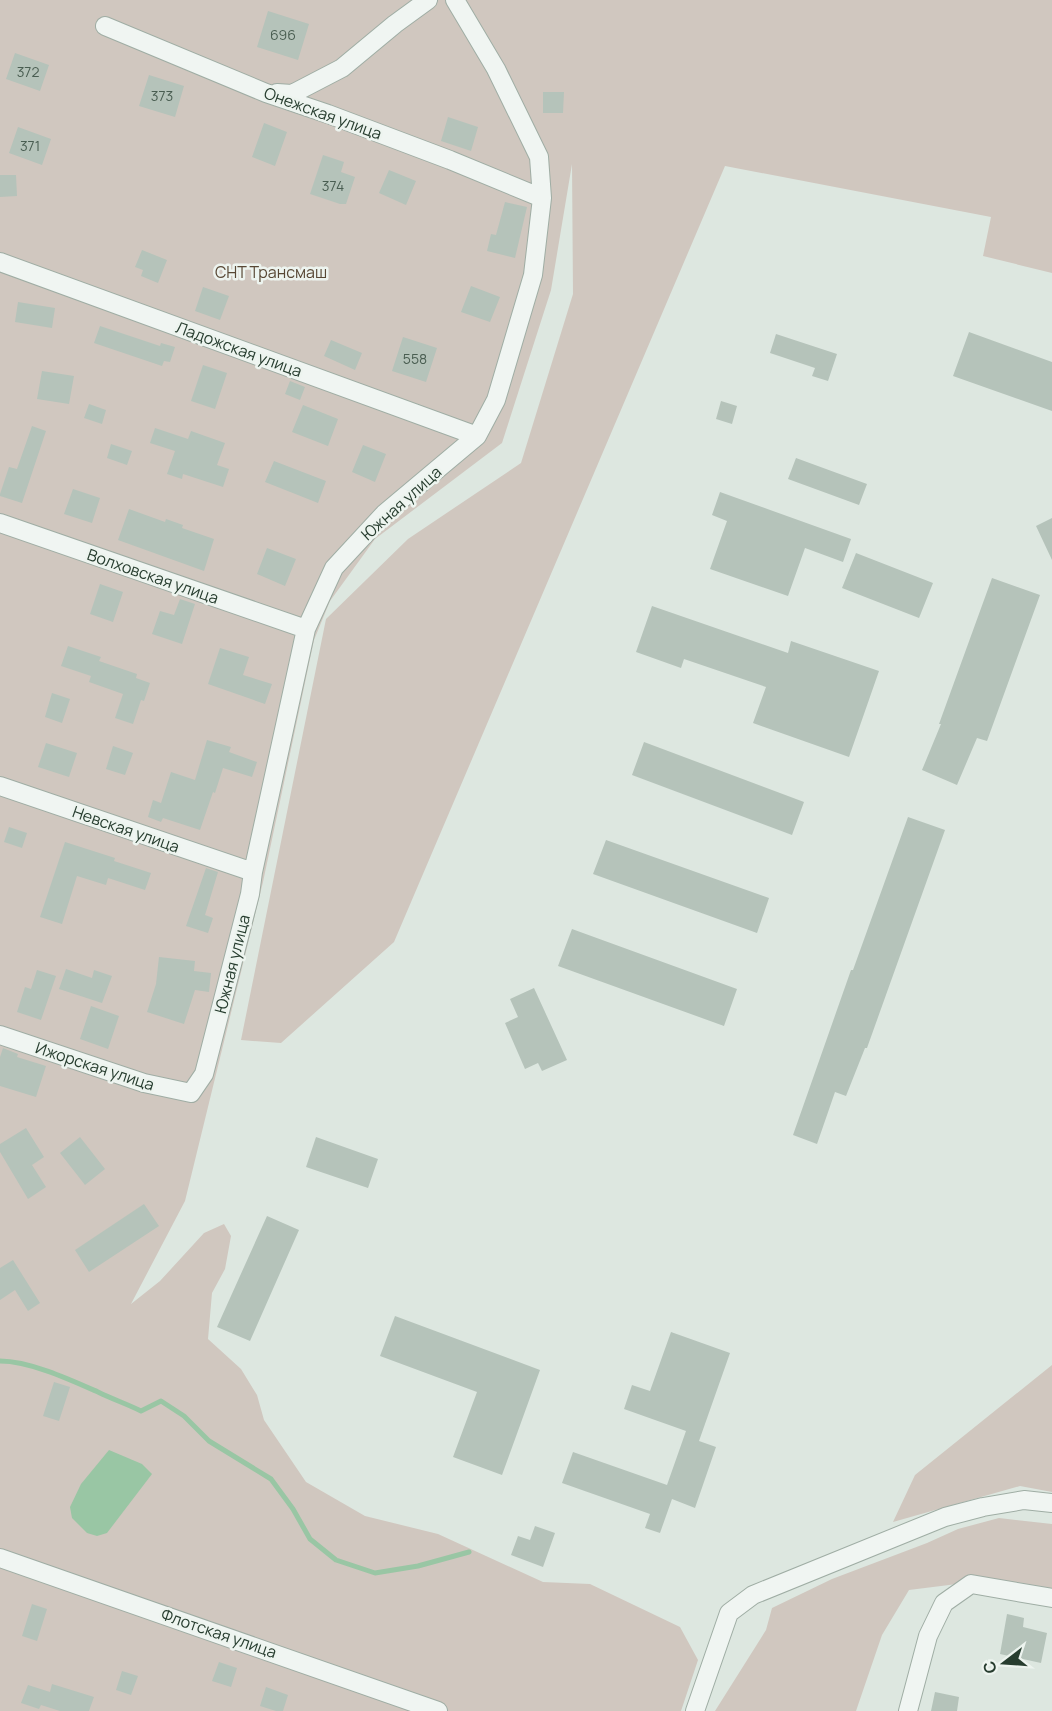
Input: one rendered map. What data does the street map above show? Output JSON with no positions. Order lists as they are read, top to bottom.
{
  "streets": {
    "street": [
      "Онежская улица",
      "Ладожская улица",
      "Южная улица",
      "Волховская улица",
      "Невская улица",
      "Ижорская улица",
      "Флотская улица"
    ]
  },
  "crossings": [
    ["Онежская улица", "Южная улица"],
    ["Ладожская улица", "Южная улица"],
    ["Южная улица", "Волховская улица"],
    ["Южная улица", "Невская улица"],
    ["Южная улица", "Ижорская улица"]
  ],
  "parks": ["СНТ Трансмаш"],
  "house_numbers": [
    "696",
    "372",
    "373",
    "371",
    "374",
    "558"
  ],
  "north": "left"
}
